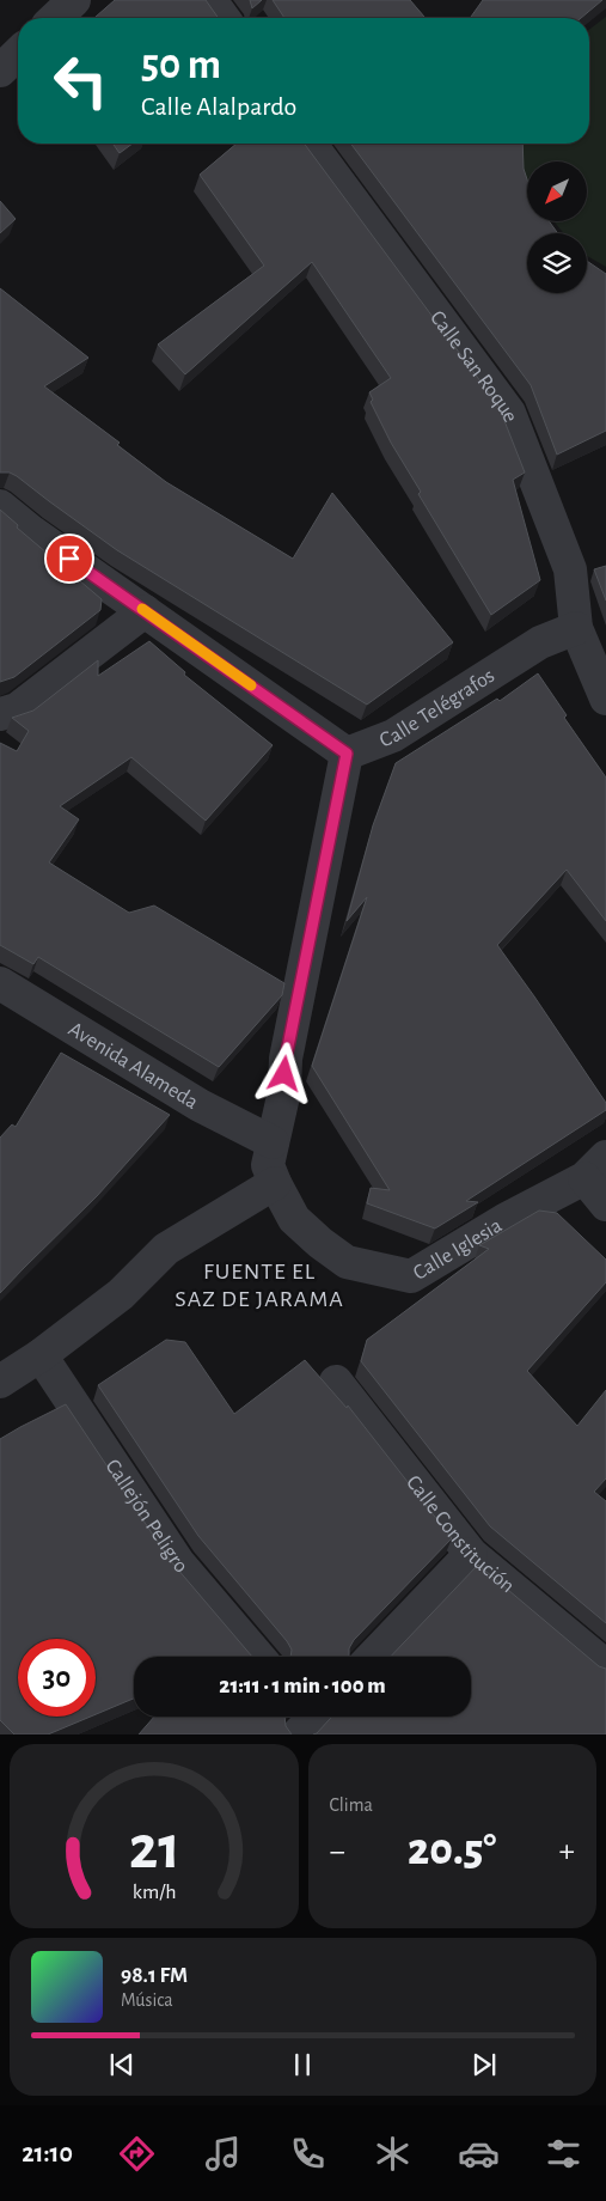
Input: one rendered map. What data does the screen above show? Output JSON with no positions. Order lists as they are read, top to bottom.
{
  "streets": {
    "street": [
      "Calle San Roque",
      "Calle Telégrafos",
      "Avenida Alameda",
      "Calle Iglesia",
      "Callejón Peligro",
      "Calle Constitución"
    ]
  },
  "crossings": [
    ["Calle San Roque", "Calle Telégrafos"],
    ["Calle Telégrafos", "Calle Iglesia"],
    ["Avenida Alameda", "Calle Iglesia"]
  ],
  "districts": ["FUENTE EL SAZ DE JARAMA"],
  "north": "bottom left",
  "page": {
    "turn": ["50 m", "Calle Alalpardo"],
    "limit": "30",
    "trip": "21:11 · 1 min · 100 m",
    "tile": "Clima",
    "heat": ["−", "20.5°", "+"],
    "song": ["98.1 FM", "Música"],
    "tabs": "21:10",
    "gauge": ["21", "km/h"]
  }
}
